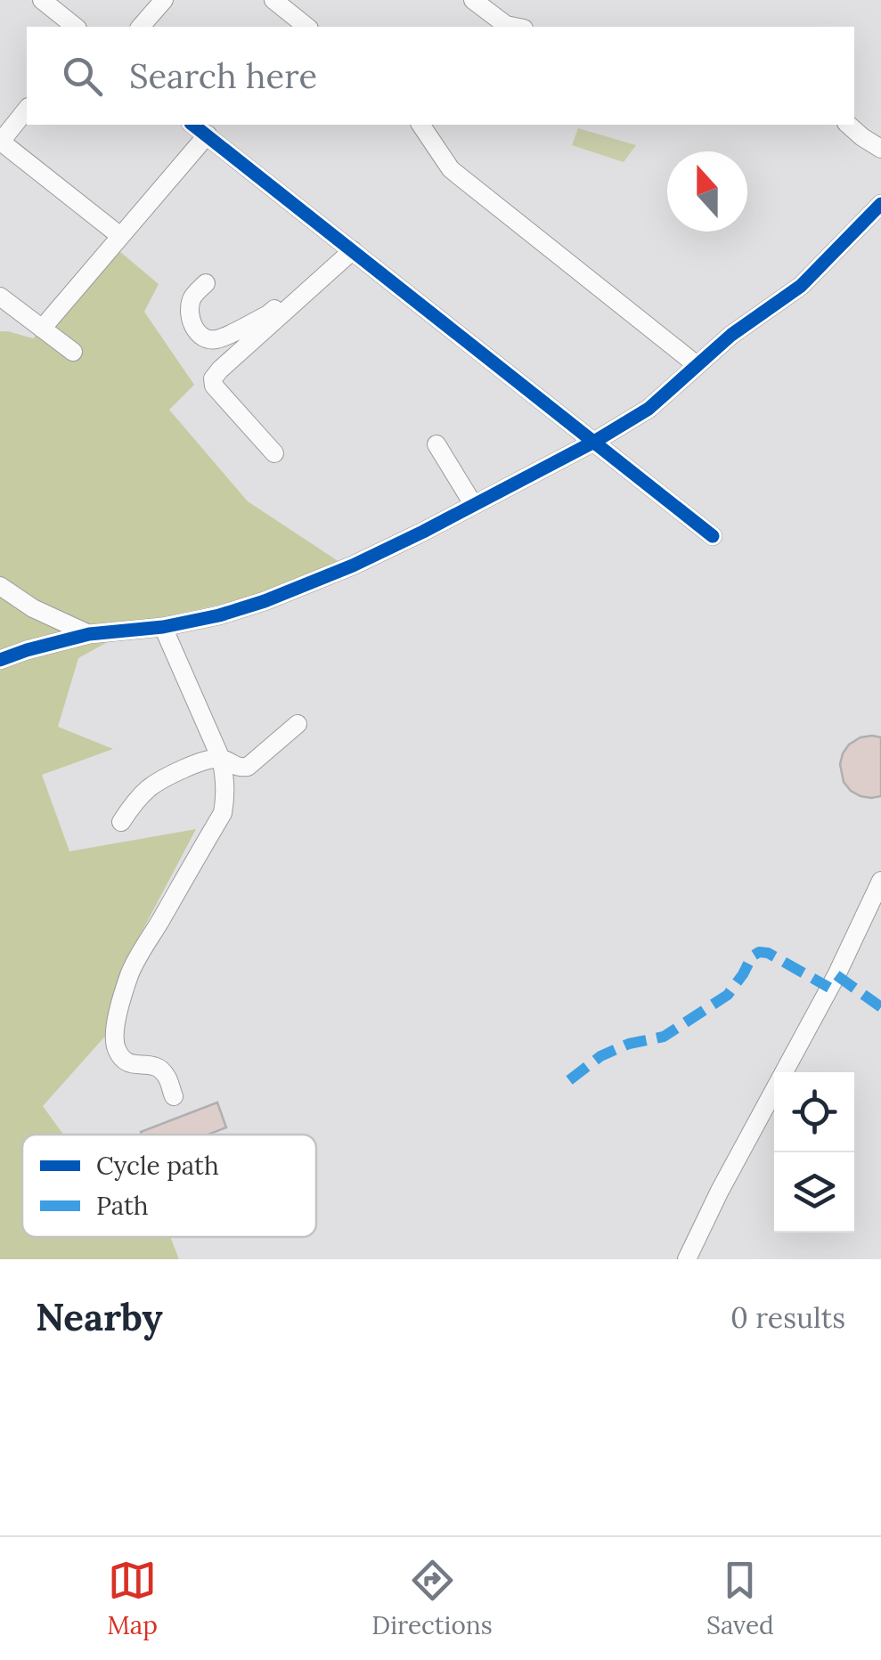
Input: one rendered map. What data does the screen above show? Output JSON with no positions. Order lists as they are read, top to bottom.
{
  "legend": ["Cycle path", "Path"],
  "north": "top",
  "page": {
    "search": "Search here",
    "heading": ["Nearby", "0 results"],
    "nav": ["Map", "Directions", "Saved"]
  }
}
